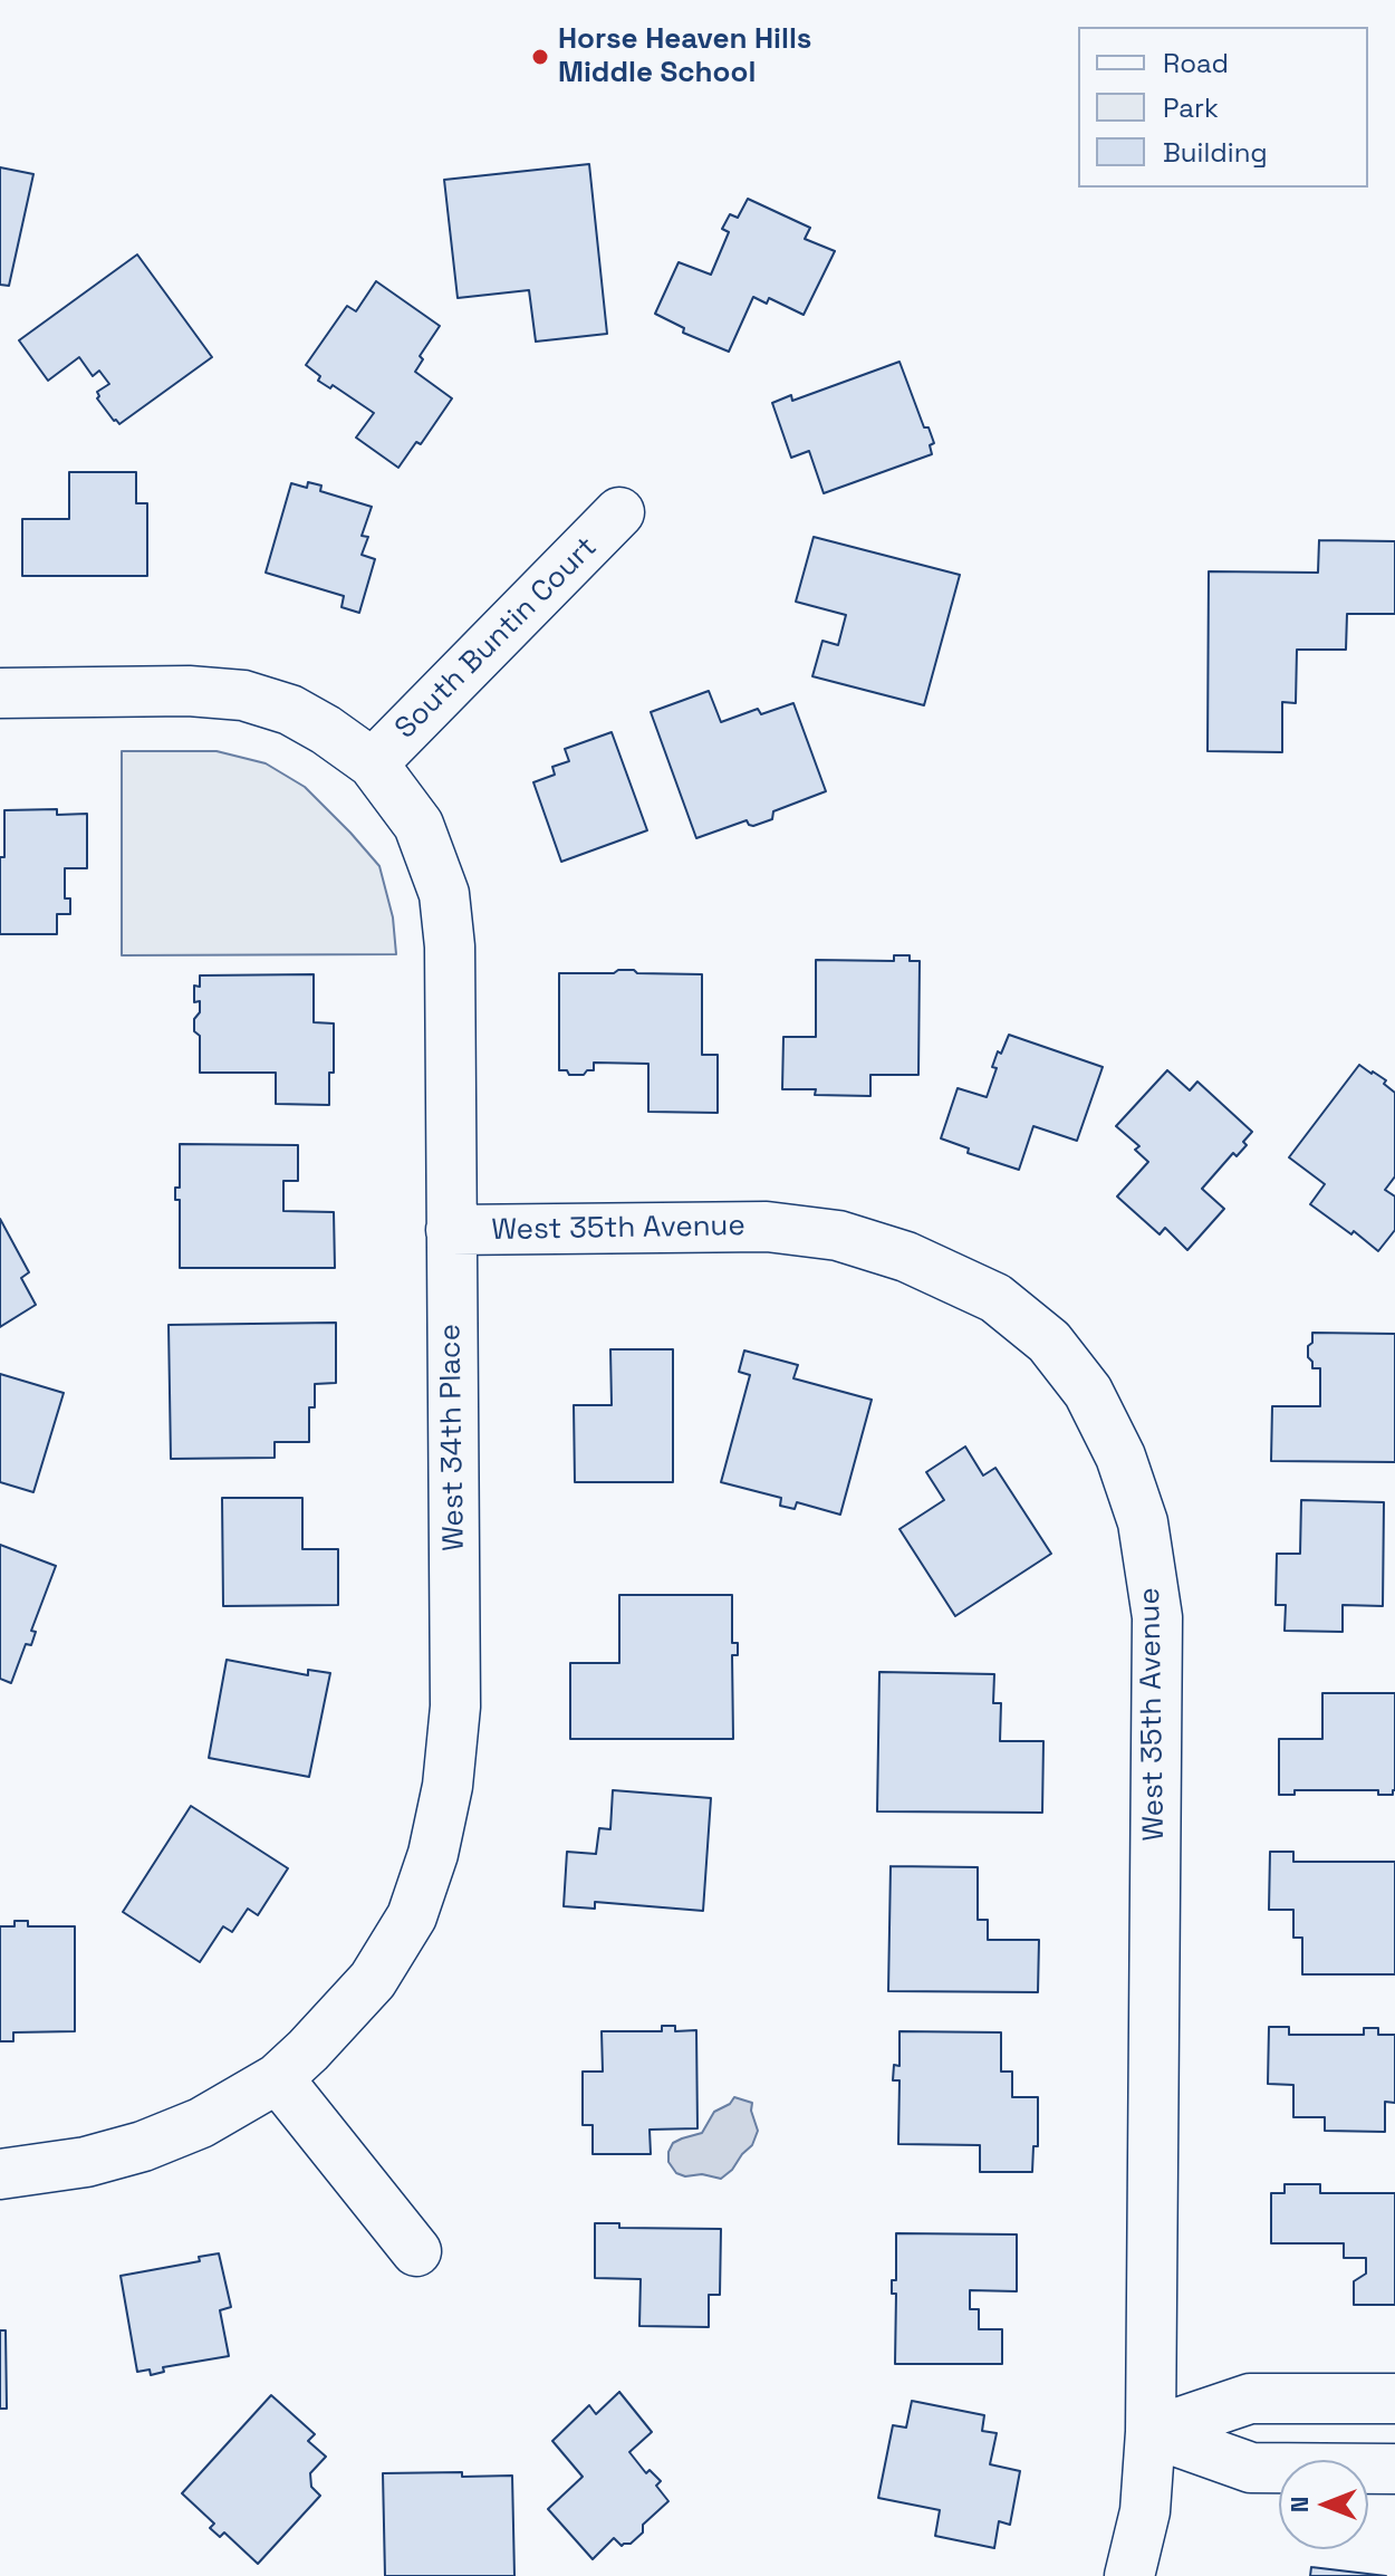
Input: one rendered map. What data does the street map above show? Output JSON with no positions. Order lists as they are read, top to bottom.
{
  "streets": {
    "street": ["South Buntin Court", "West 35th Avenue", "West 34th Place"]
  },
  "crossings": [
    ["South Buntin Court", "West 34th Place"],
    ["West 35th Avenue", "West 34th Place"]
  ],
  "places": ["Horse Heaven Hills Middle School"],
  "legend": ["Road", "Park", "Building"],
  "north": "left"
}
